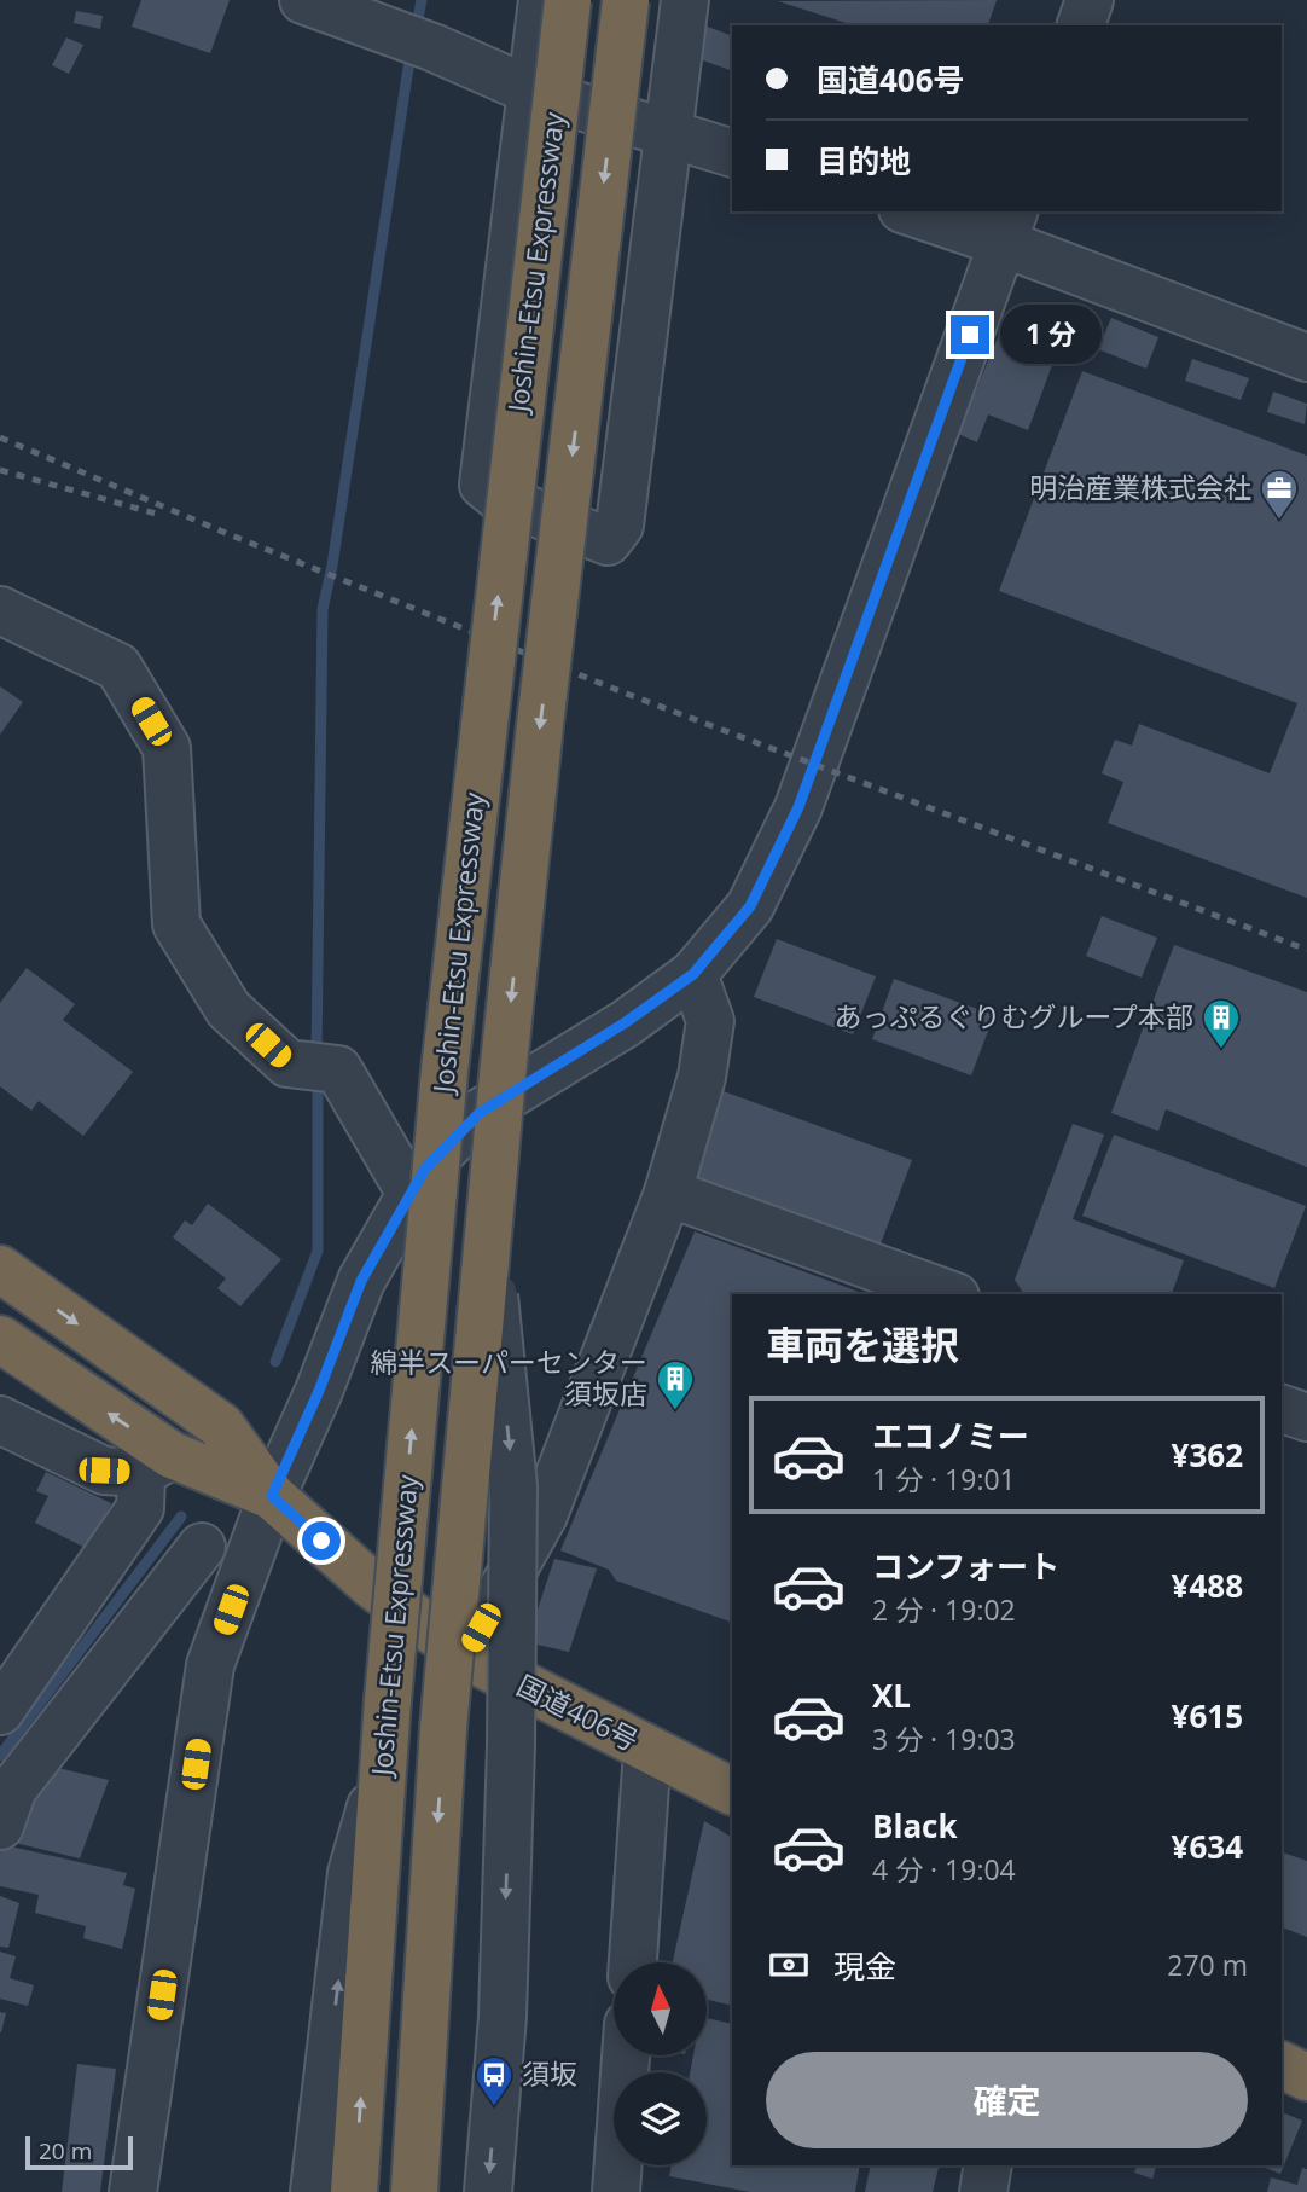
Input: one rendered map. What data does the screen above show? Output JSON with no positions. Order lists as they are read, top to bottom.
{
  "streets": {
    "highway": ["Joshin-Etsu Expressway", "国道406号"]
  },
  "places": {
    "office": ["明治産業株式会社"],
    "building": ["あっぷるぐりむグループ本部", "綿半スーパーセンター 須坂店"],
    "bus stop": ["須坂"]
  },
  "scale_bar": "20 m",
  "north": "top",
  "page": {
    "banner": ["国道406号", "目的地"],
    "bubble": "1 分",
    "heading": "車両を選択",
    "list": [
      {
        "name": "エコノミー",
        "note": "1 分 · 19:01",
        "value": "¥362"
      },
      {
        "name": "コンフォート",
        "note": "2 分 · 19:02",
        "value": "¥488"
      },
      {
        "name": "XL",
        "note": "3 分 · 19:03",
        "value": "¥615"
      },
      {
        "name": "Black",
        "note": "4 分 · 19:04",
        "value": "¥634"
      }
    ],
    "pay": ["現金", "270 m"],
    "buttons": "確定",
    "scale": "20 m"
  }
}
